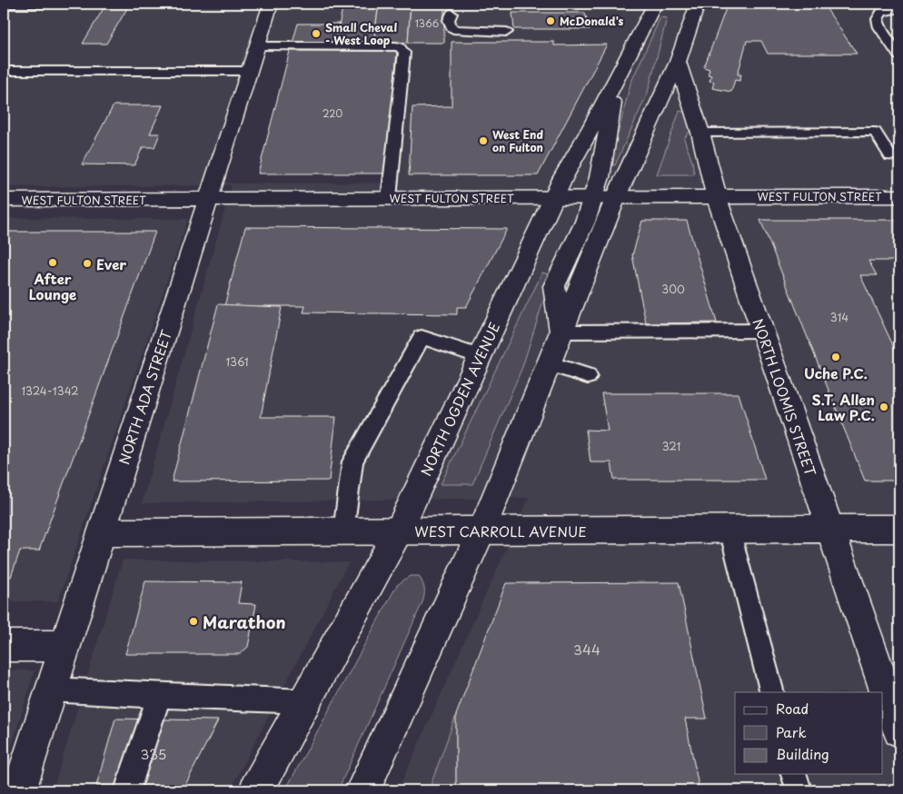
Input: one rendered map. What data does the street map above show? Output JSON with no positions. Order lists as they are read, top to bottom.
{
  "streets": {
    "street": [
      "WEST FULTON STREET",
      "NORTH ADA STREET",
      "NORTH LOOMIS STREET",
      "NORTH OGDEN AVENUE",
      "WEST CARROLL AVENUE"
    ]
  },
  "crossings": [
    ["WEST FULTON STREET", "NORTH ADA STREET"],
    ["WEST FULTON STREET", "NORTH LOOMIS STREET"],
    ["WEST FULTON STREET", "NORTH OGDEN AVENUE"],
    ["NORTH ADA STREET", "WEST CARROLL AVENUE"],
    ["NORTH LOOMIS STREET", "WEST CARROLL AVENUE"],
    ["NORTH OGDEN AVENUE", "WEST CARROLL AVENUE"]
  ],
  "places": [
    "McDonald's",
    "Small Cheval - West Loop",
    "West End on Fulton",
    "After Lounge",
    "Ever",
    "Uche P.C.",
    "S.T. Allen Law P.C.",
    "Marathon"
  ],
  "house_numbers": [
    "1366",
    "220",
    "300",
    "314",
    "1361",
    "1324-1342",
    "321",
    "344",
    "335"
  ],
  "legend": ["Road", "Park", "Building"]
}
